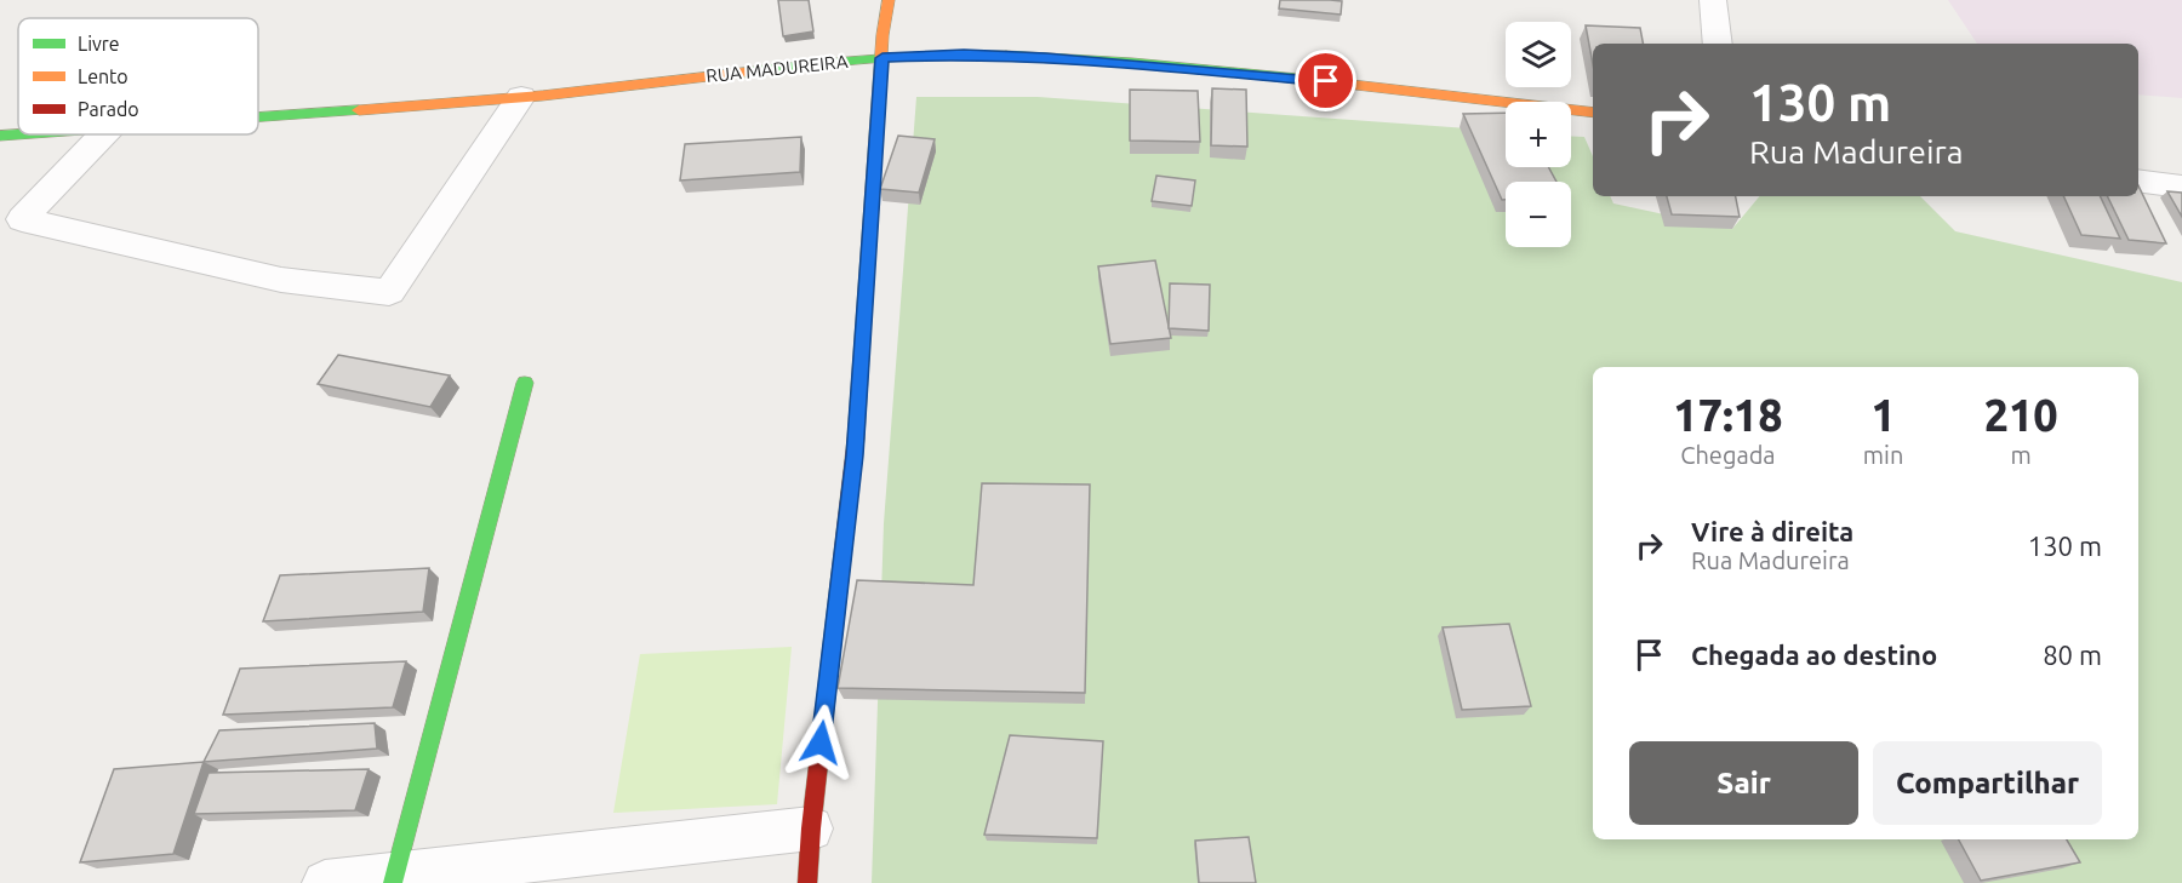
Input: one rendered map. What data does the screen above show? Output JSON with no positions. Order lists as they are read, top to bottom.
{
  "streets": {
    "street": ["RUA MADUREIRA"]
  },
  "legend": ["Livre", "Lento", "Parado"],
  "page": {
    "map_buttons": ["+", "−"],
    "turn": ["130 m", "Rua Madureira"],
    "eta": [
      "17:18",
      "Chegada",
      "1",
      "min",
      "210",
      "m"
    ],
    "list": [
      {
        "name": "Vire à direita",
        "note": "Rua Madureira",
        "value": "130 m"
      },
      {
        "name": "Chegada ao destino",
        "value": "80 m"
      }
    ],
    "buttons": ["Sair", "Compartilhar"]
  }
}
